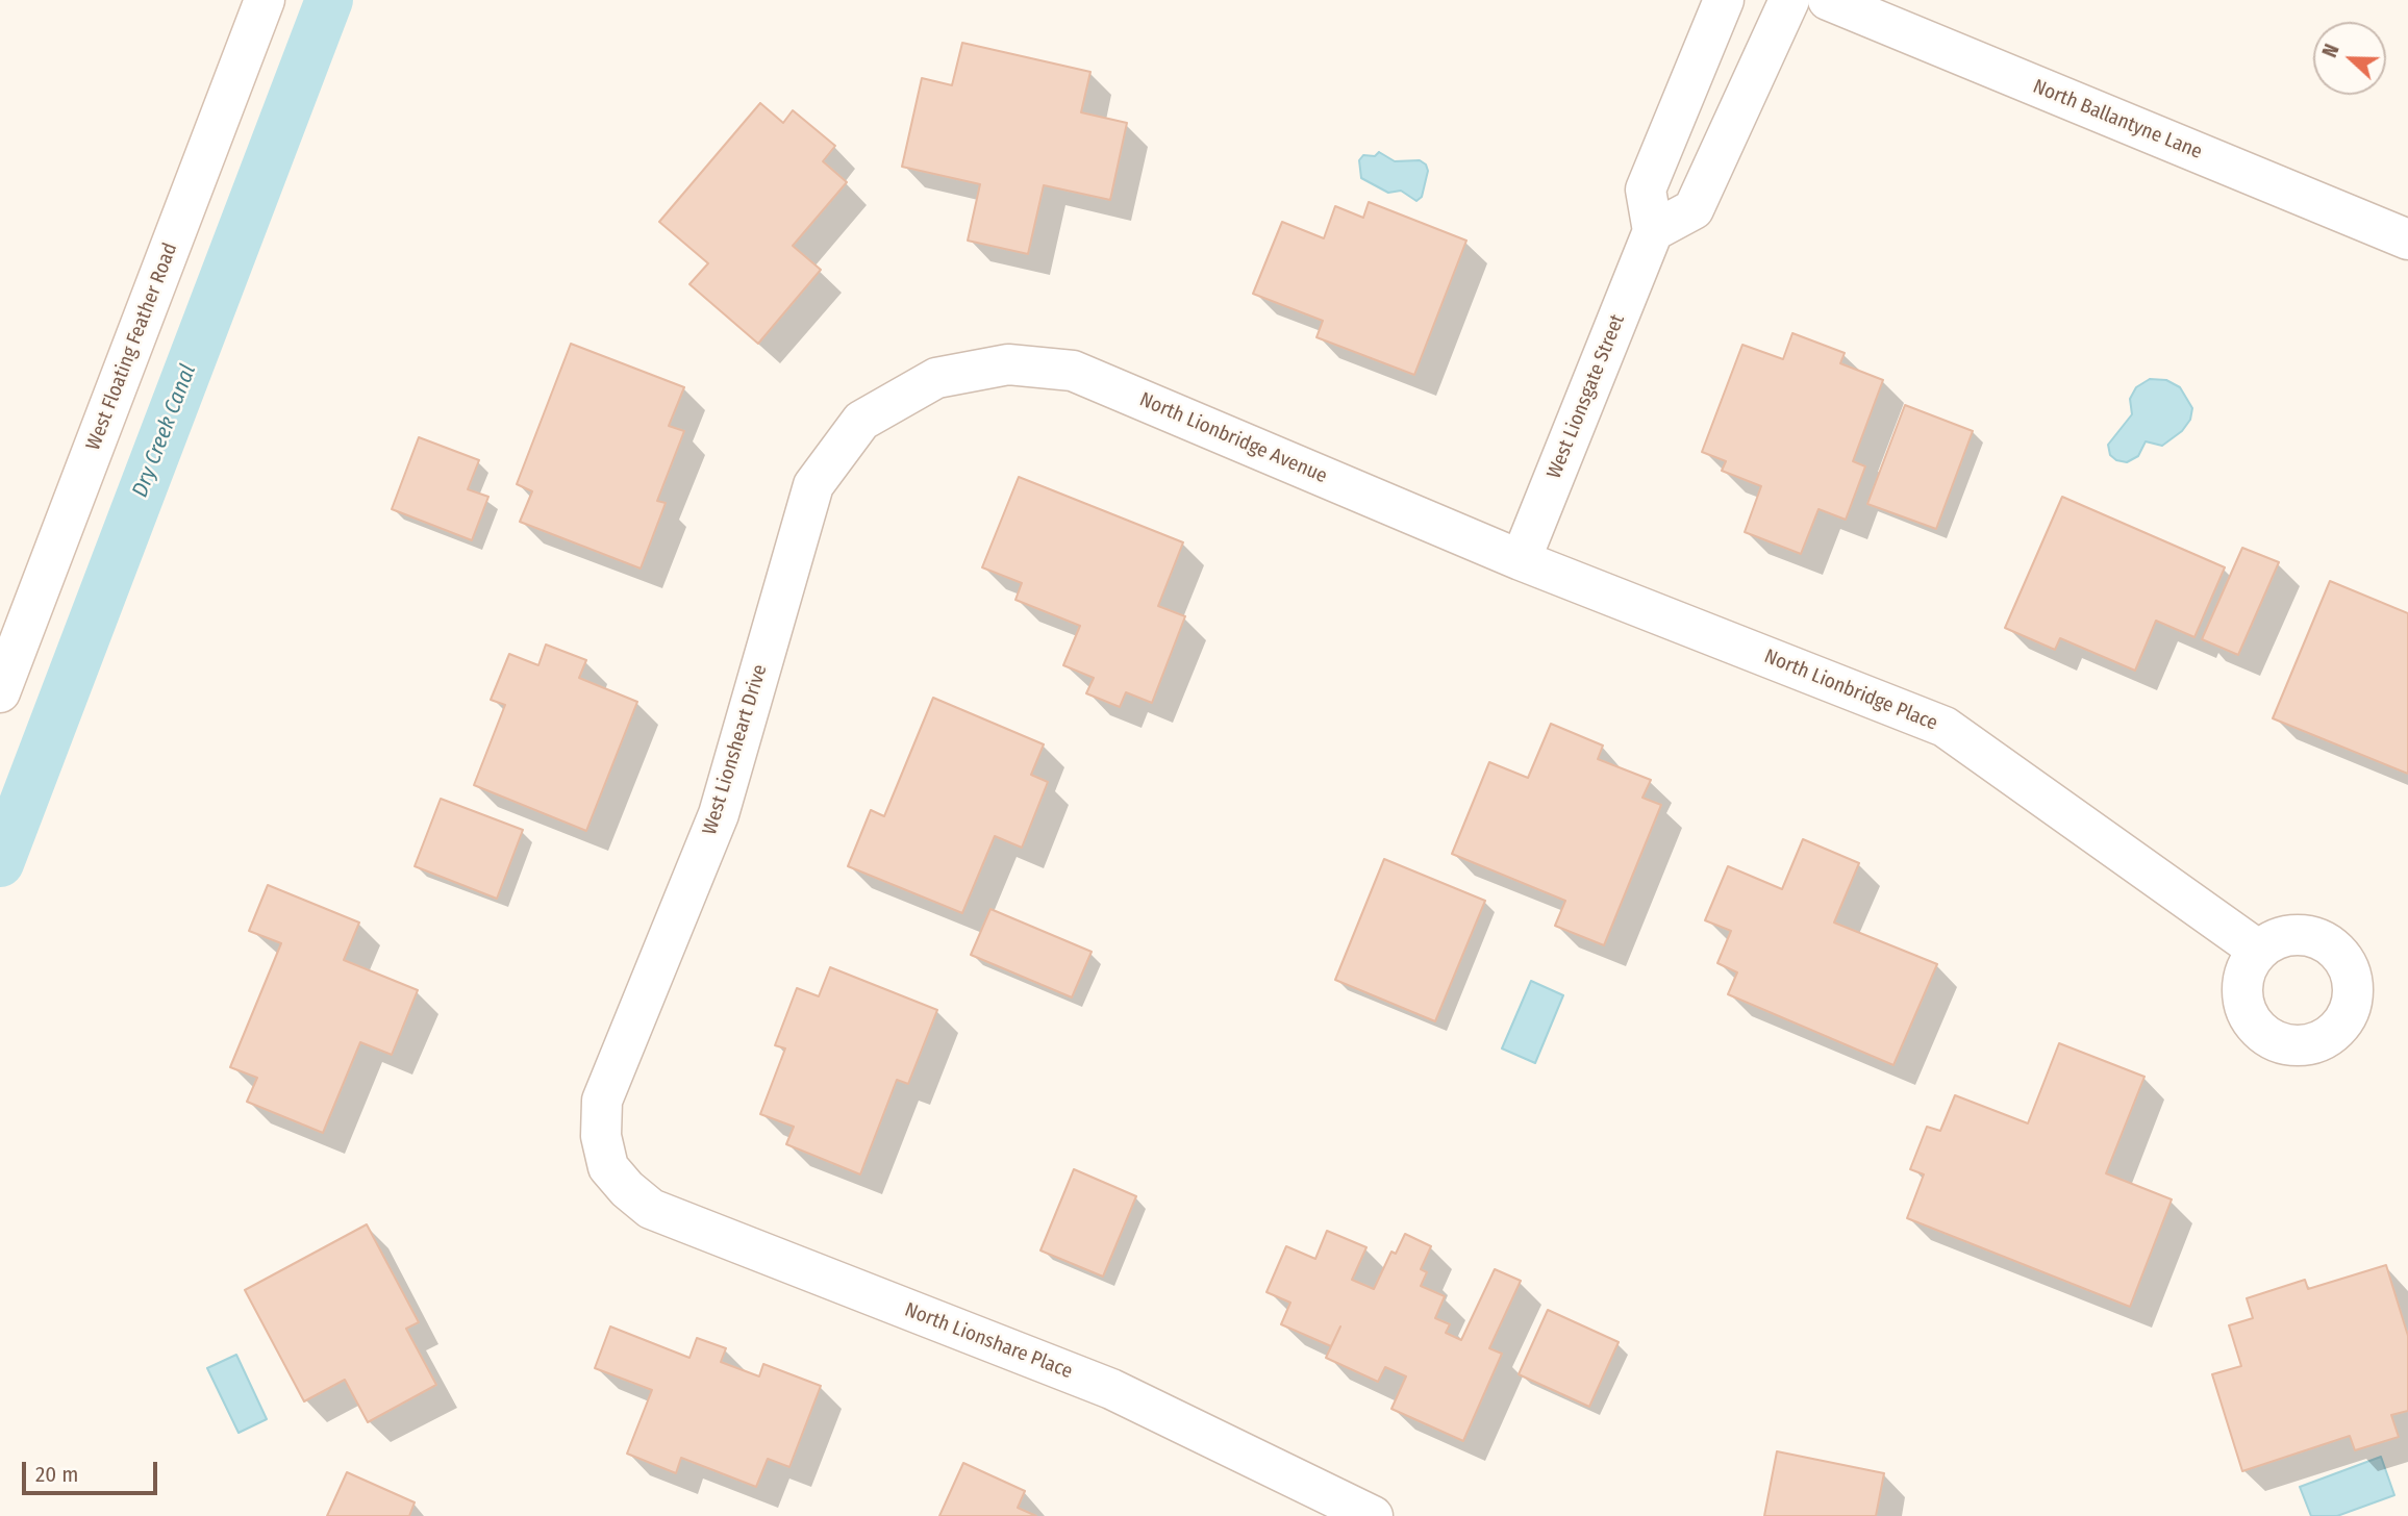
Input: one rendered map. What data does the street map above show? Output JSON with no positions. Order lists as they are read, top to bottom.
{
  "streets": {
    "street": [
      "North Ballantyne Lane",
      "West Floating Feather Road",
      "West Lionsgate Street",
      "North Lionbridge Avenue",
      "North Lionbridge Place",
      "West Lionsheart Drive",
      "North Lionshare Place"
    ]
  },
  "crossings": [
    ["West Lionsgate Street", "North Lionbridge Avenue"],
    ["West Lionsgate Street", "North Lionbridge Place"],
    ["North Lionbridge Avenue", "North Lionbridge Place"],
    ["North Lionbridge Avenue", "West Lionsheart Drive"],
    ["West Lionsheart Drive", "North Lionshare Place"]
  ],
  "water": ["Dry Creek Canal"],
  "scale_bar": "20 m",
  "north": "left"
}
